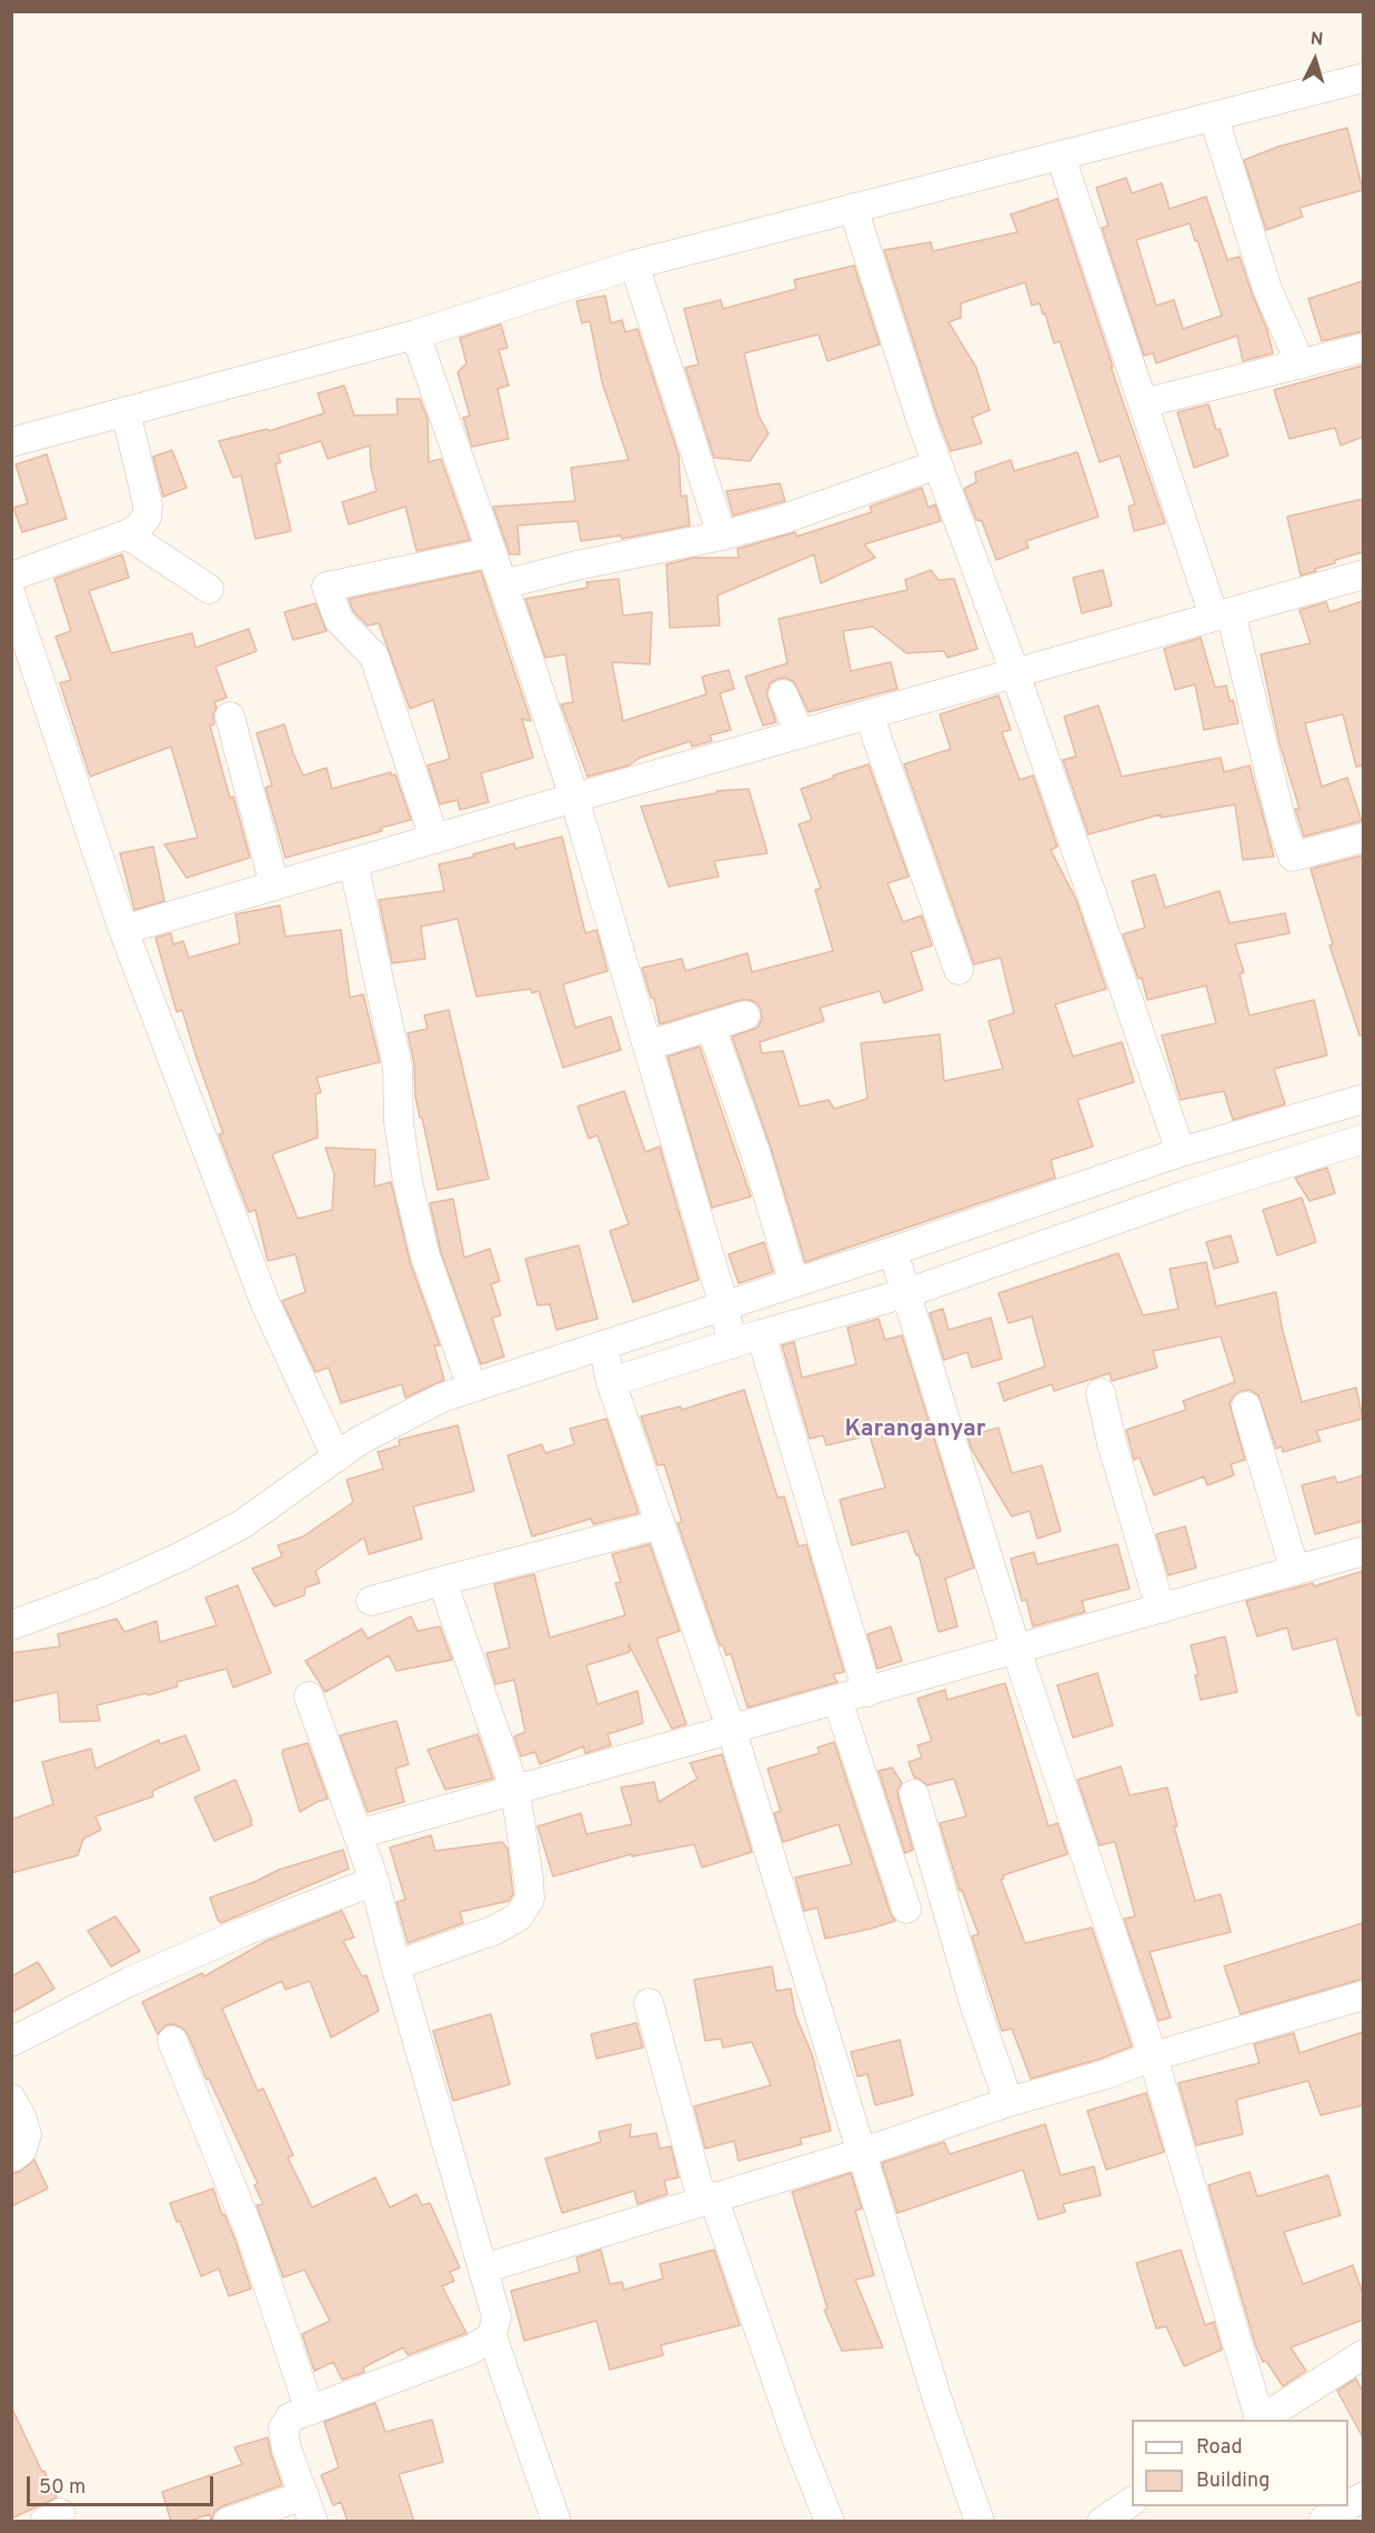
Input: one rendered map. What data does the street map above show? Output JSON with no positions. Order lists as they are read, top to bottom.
{
  "districts": ["Karanganyar"],
  "legend": ["Road", "Building"],
  "scale_bar": "50 m",
  "north": "top"
}
